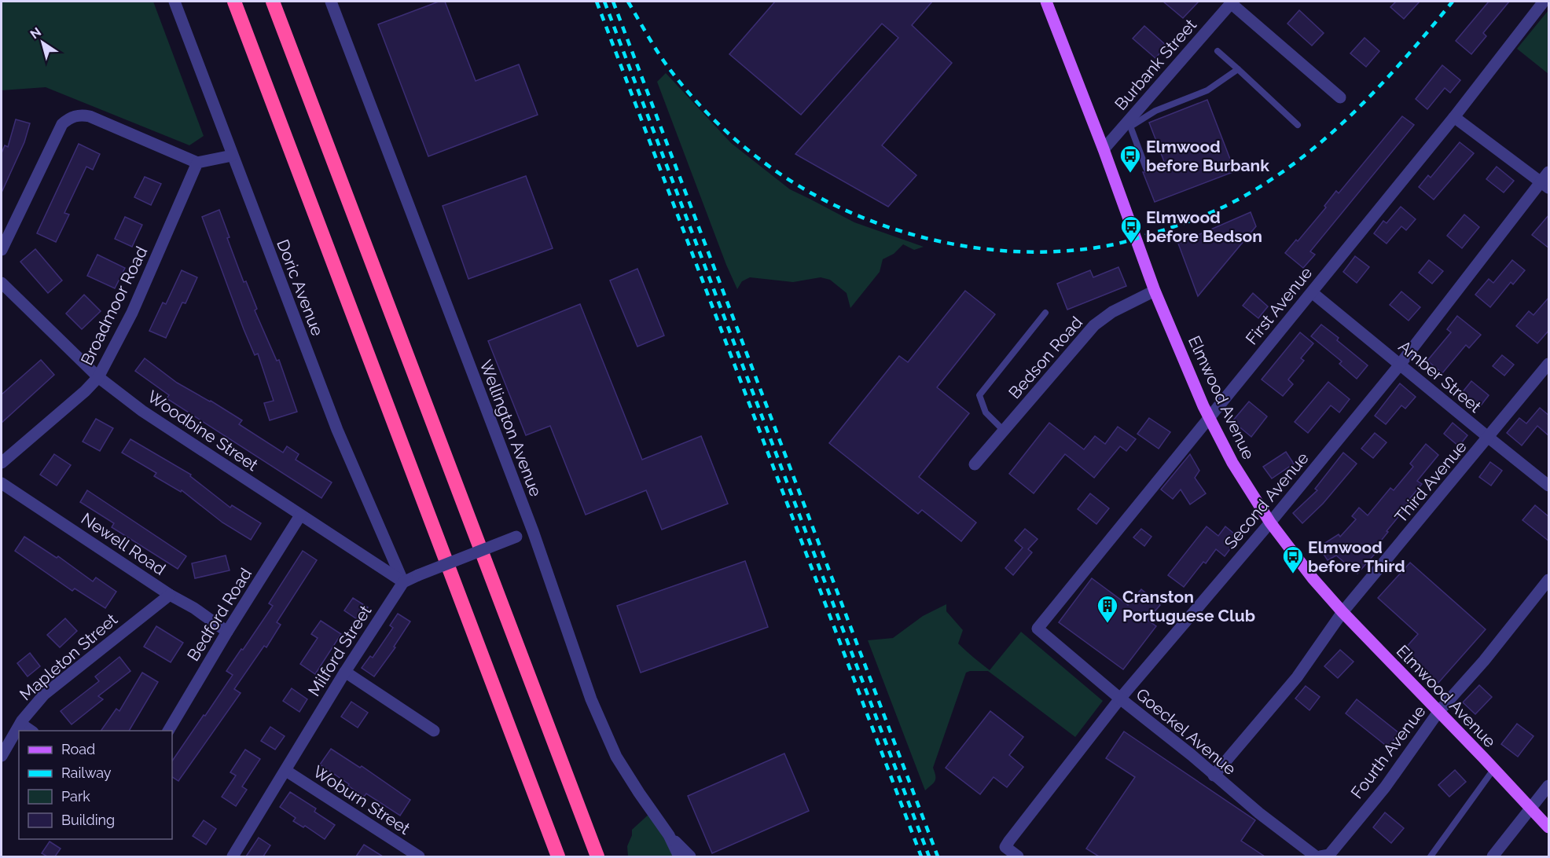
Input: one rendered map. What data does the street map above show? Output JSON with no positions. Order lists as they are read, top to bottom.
{
  "streets": {
    "main road": ["Elmwood Avenue"],
    "street": [
      "Burbank Street",
      "Doric Avenue",
      "Broadmoor Road",
      "First Avenue",
      "Bedson Road",
      "Amber Street",
      "Wellington Avenue",
      "Woodbine Street",
      "Third Avenue",
      "Second Avenue",
      "Newell Road",
      "Bedford Road",
      "Milford Street",
      "Mapleton Street",
      "Goeckel Avenue",
      "Fourth Avenue",
      "Woburn Street"
    ]
  },
  "crossings": [
    ["Burbank Street", "Elmwood Avenue"],
    ["Doric Avenue", "Woodbine Street"],
    ["Doric Avenue", "Milford Street"],
    ["Broadmoor Road", "Woodbine Street"],
    ["First Avenue", "Amber Street"],
    ["First Avenue", "Elmwood Avenue"],
    ["First Avenue", "Goeckel Avenue"],
    ["Bedson Road", "Elmwood Avenue"],
    ["Amber Street", "Third Avenue"],
    ["Amber Street", "Second Avenue"],
    ["Elmwood Avenue", "Third Avenue"],
    ["Elmwood Avenue", "Second Avenue"],
    ["Elmwood Avenue", "Fourth Avenue"],
    ["Woodbine Street", "Bedford Road"],
    ["Woodbine Street", "Milford Street"],
    ["Third Avenue", "Goeckel Avenue"],
    ["Second Avenue", "Goeckel Avenue"],
    ["Newell Road", "Bedford Road"],
    ["Newell Road", "Mapleton Street"],
    ["Milford Street", "Woburn Street"],
    ["Goeckel Avenue", "Fourth Avenue"]
  ],
  "places": {
    "bus stop": ["Elmwood before Burbank", "Elmwood before Bedson", "Elmwood before Third"],
    "building": ["Cranston Portuguese Club"]
  },
  "legend": [
    "Road",
    "Railway",
    "Park",
    "Building"
  ],
  "north": "top left"
}
